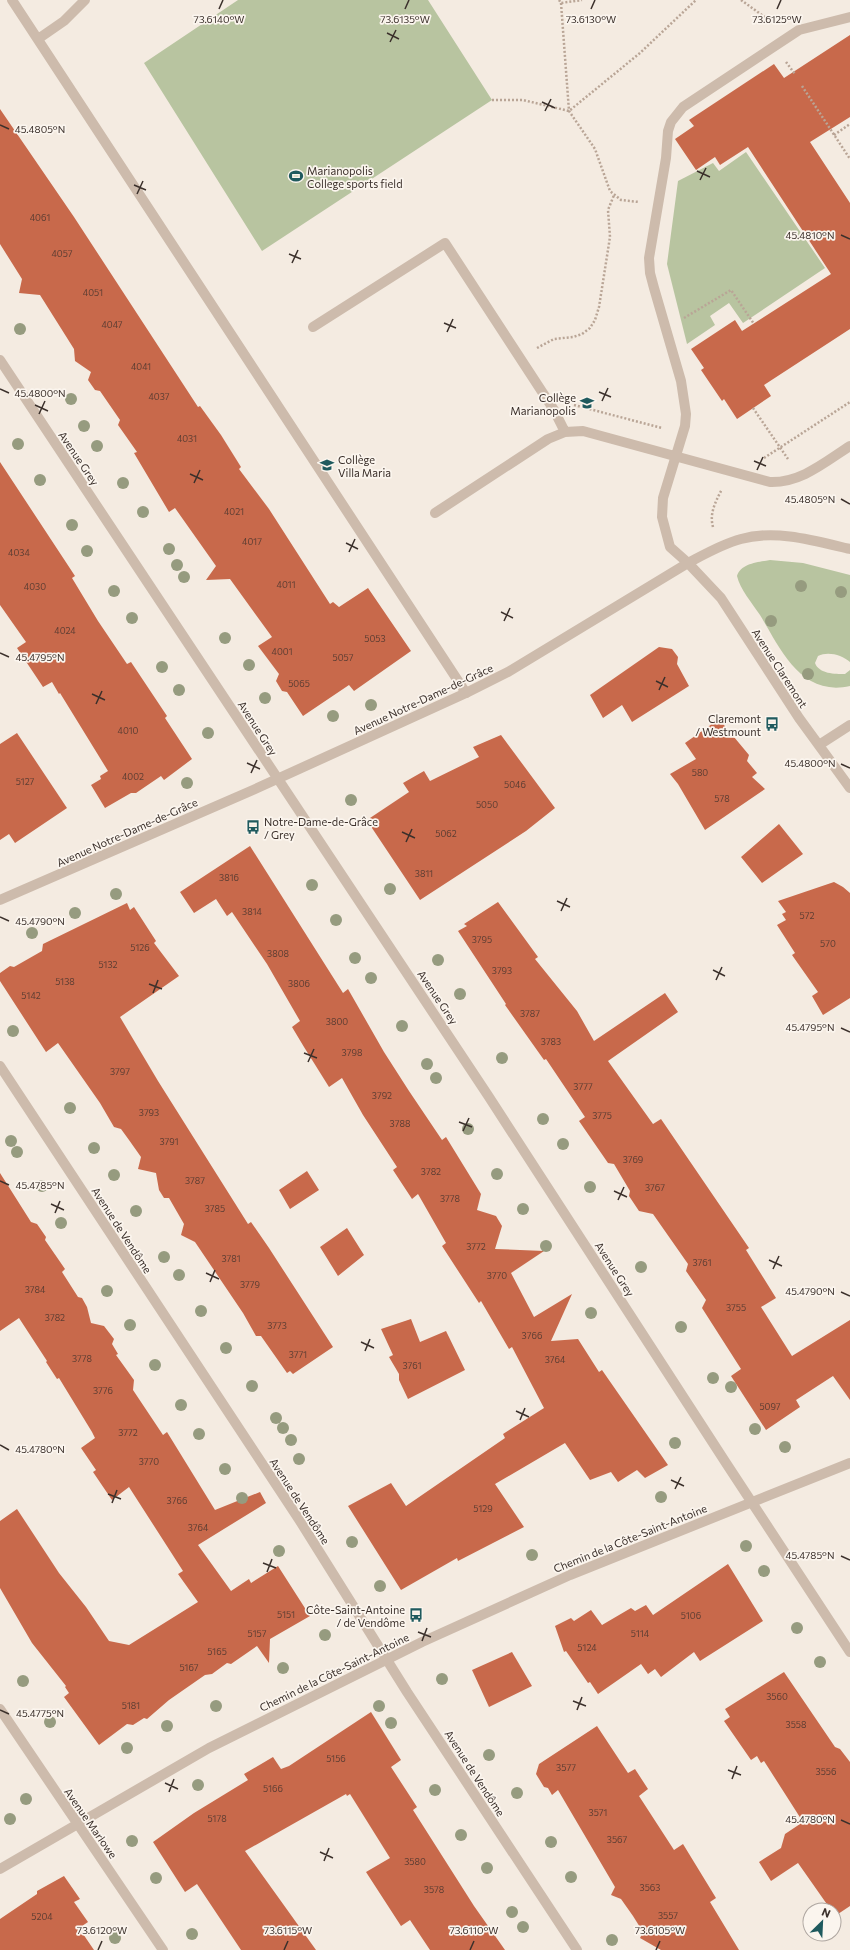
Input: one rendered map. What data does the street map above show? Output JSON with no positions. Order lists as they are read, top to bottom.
{
  "streets": {
    "street": [
      "Avenue Grey",
      "Avenue Claremont",
      "Avenue Notre-Dame-de-Grâce",
      "Avenue de Vendôme",
      "Chemin de la Côte-Saint-Antoine",
      "Avenue Marlowe"
    ]
  },
  "crossings": [
    ["Avenue Grey", "Avenue Notre-Dame-de-Grâce"],
    ["Avenue Grey", "Chemin de la Côte-Saint-Antoine"],
    ["Avenue Claremont", "Avenue Notre-Dame-de-Grâce"],
    ["Avenue de Vendôme", "Chemin de la Côte-Saint-Antoine"],
    ["Chemin de la Côte-Saint-Antoine", "Avenue Marlowe"]
  ],
  "places": {
    "sports": ["Marianopolis College sports field"],
    "school or university": ["Collège Marianopolis", "Collège Villa Maria"],
    "bus stop": ["Claremont / Westmount", "Notre-Dame-de-Grâce / Grey", "Côte-Saint-Antoine / de Vendôme"]
  },
  "house_numbers": [
    "4061",
    "4057",
    "4051",
    "4047",
    "4041",
    "4037",
    "4031",
    "4021",
    "4017",
    "4034",
    "4011",
    "4030",
    "4024",
    "5053",
    "4001",
    "5057",
    "5065",
    "4010",
    "580",
    "4002",
    "5127",
    "5046",
    "578",
    "5050",
    "5062",
    "3811",
    "3816",
    "3814",
    "572",
    "3795",
    "570",
    "5126",
    "3808",
    "5132",
    "3793",
    "5138",
    "3806",
    "5142",
    "3787",
    "3800",
    "3783",
    "3798",
    "3797",
    "3777",
    "3792",
    "3793",
    "3775",
    "3788",
    "3791",
    "3769",
    "3782",
    "3787",
    "3767",
    "3778",
    "3785",
    "3772",
    "3781",
    "3761",
    "3770",
    "3779",
    "3784",
    "3755",
    "3782",
    "3773",
    "3766",
    "3771",
    "3778",
    "3764",
    "3761",
    "3776",
    "5097",
    "3772",
    "3770",
    "3766",
    "5129",
    "3764",
    "5151",
    "5106",
    "5157",
    "5114",
    "5124",
    "5165",
    "5167",
    "3560",
    "5181",
    "3558",
    "5156",
    "3577",
    "3556",
    "5166",
    "3571",
    "5178",
    "3567",
    "3580",
    "3563",
    "3578",
    "3557",
    "5204"
  ],
  "north": "top right",
  "coordinates": [
    "73.6140°W",
    "73.6125°W",
    "73.6135°W",
    "73.6130°W",
    "45.4805°N",
    "45.4810°N",
    "45.4800°N",
    "45.4795°N",
    "45.4790°N",
    "45.4785°N",
    "45.4780°N",
    "45.4775°N",
    "73.6120°W",
    "73.6115°W",
    "73.6110°W",
    "73.6105°W"
  ]
}
